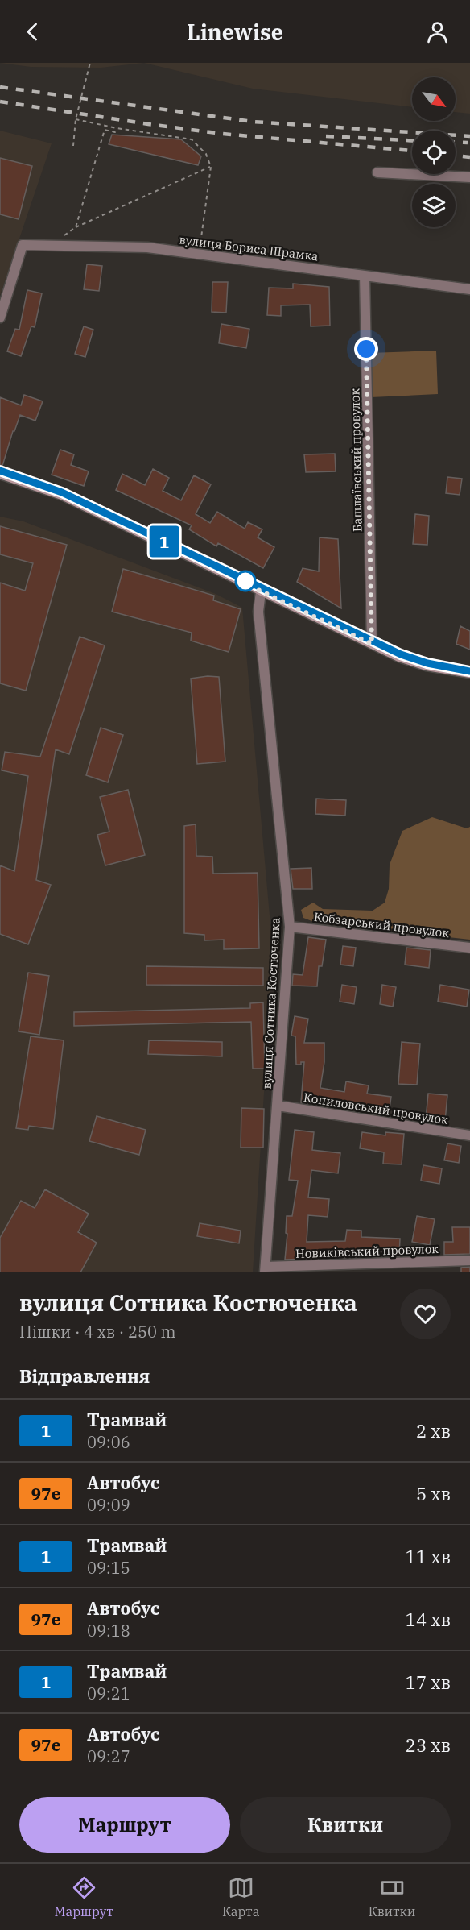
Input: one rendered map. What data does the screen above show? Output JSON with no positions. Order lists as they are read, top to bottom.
{
  "streets": {
    "street": [
      "вулиця Бориса Шрамка",
      "Башлаївський провулок",
      "Кобзарський провулок",
      "вулиця Сотника Костюченка",
      "Копиловський провулок",
      "Новиківський провулок"
    ]
  },
  "crossings": [
    ["вулиця Бориса Шрамка", "Башлаївський провулок"],
    ["Кобзарський провулок", "вулиця Сотника Костюченка"],
    ["вулиця Сотника Костюченка", "Копиловський провулок"],
    ["вулиця Сотника Костюченка", "Новиківський провулок"]
  ],
  "lines": ["tram line 1"],
  "north": "bottom right",
  "page": {
    "header": "Linewise",
    "on_map": "1",
    "heading": [
      ["вулиця Сотника Костюченка", "Пішки · 4 хв · 250 m"],
      "Відправлення"
    ],
    "list": [
      {
        "mark": "1",
        "name": "Трамвай",
        "note": "09:06",
        "value": "2 хв"
      },
      {
        "mark": "97е",
        "name": "Автобус",
        "note": "09:09",
        "value": "5 хв"
      },
      {
        "mark": "1",
        "name": "Трамвай",
        "note": "09:15",
        "value": "11 хв"
      },
      {
        "mark": "97е",
        "name": "Автобус",
        "note": "09:18",
        "value": "14 хв"
      },
      {
        "mark": "1",
        "name": "Трамвай",
        "note": "09:21",
        "value": "17 хв"
      },
      {
        "mark": "97е",
        "name": "Автобус",
        "note": "09:27",
        "value": "23 хв"
      }
    ],
    "buttons": ["Маршрут", "Квитки"],
    "tabs": ["Маршрут", "Карта", "Квитки"]
  }
}
